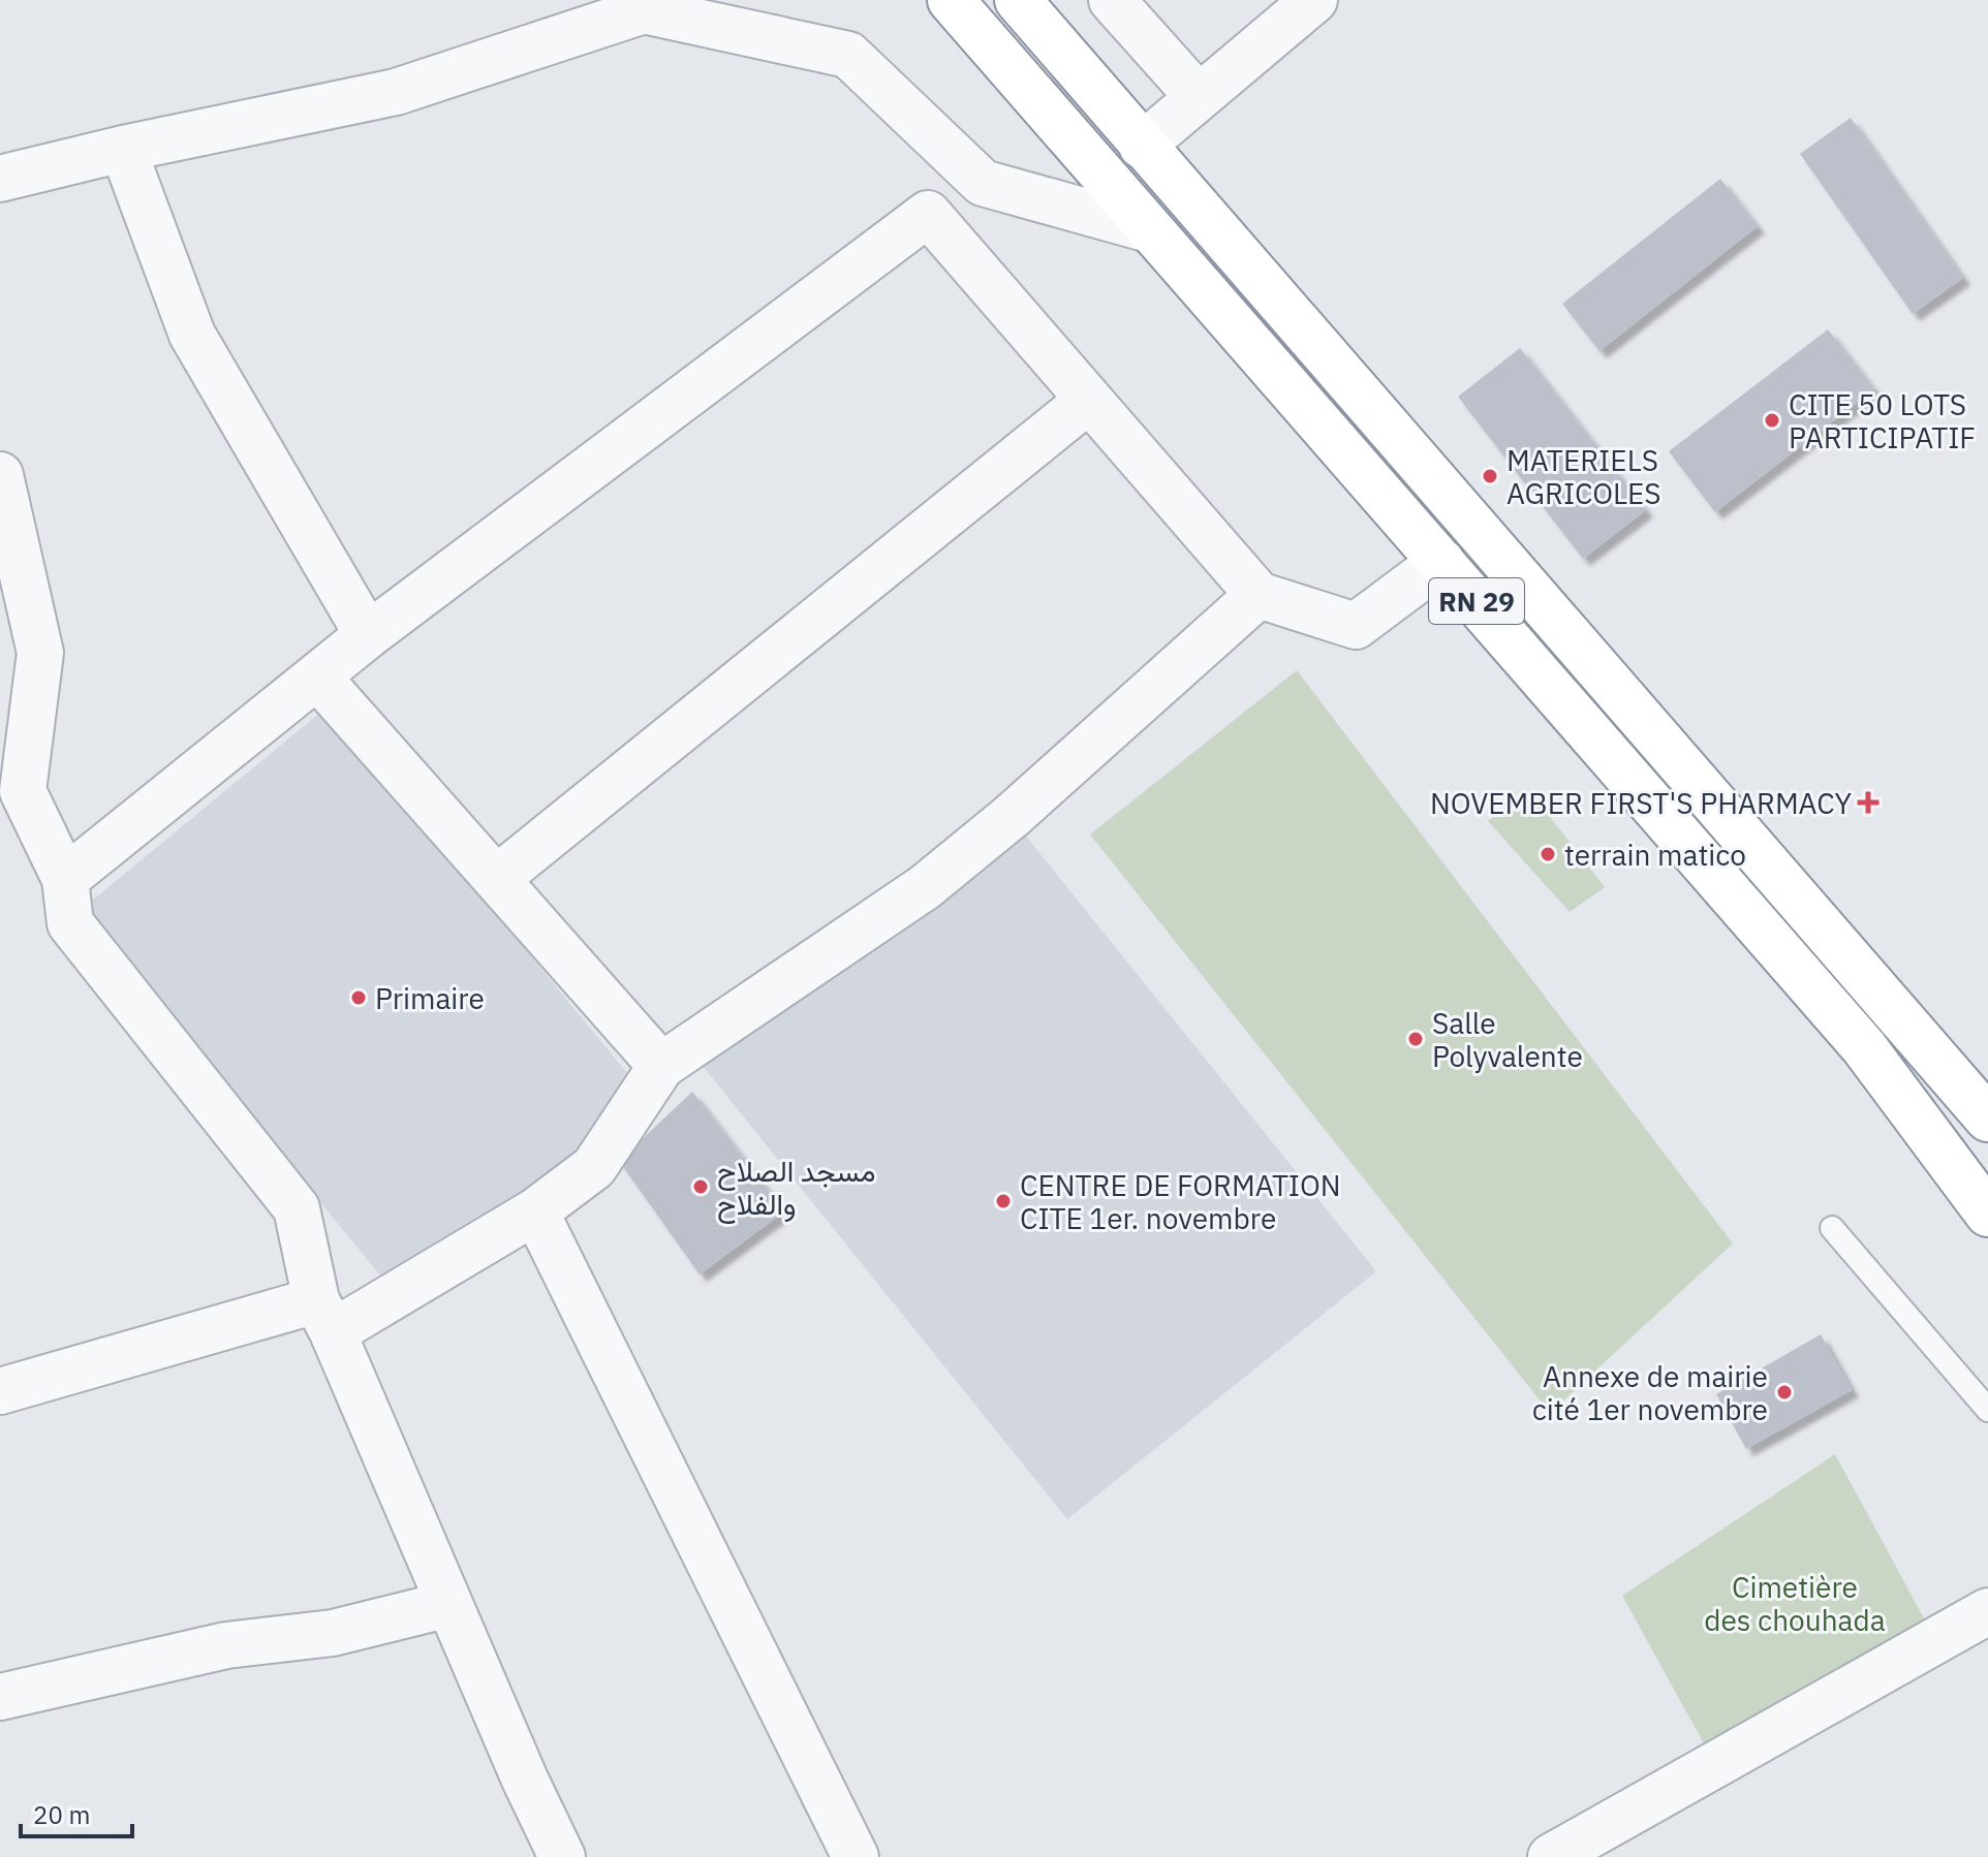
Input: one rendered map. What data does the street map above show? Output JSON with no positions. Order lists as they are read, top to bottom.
{
  "streets": {
    "highway": ["RN 29"]
  },
  "parks": ["Cimetière des chouhada"],
  "places": {
    "other": [
      "CITE 50 LOTS PARTICIPATIF",
      "MATERIELS AGRICOLES",
      "terrain matico",
      "Primaire",
      "Salle Polyvalente",
      "مسجد الصلاح والفلاح",
      "CENTRE DE FORMATION CITE 1er. novembre",
      "Annexe de mairie cité 1er novembre"
    ],
    "health": ["NOVEMBER FIRST'S PHARMACY"]
  },
  "scale_bar": "20 m"
}
